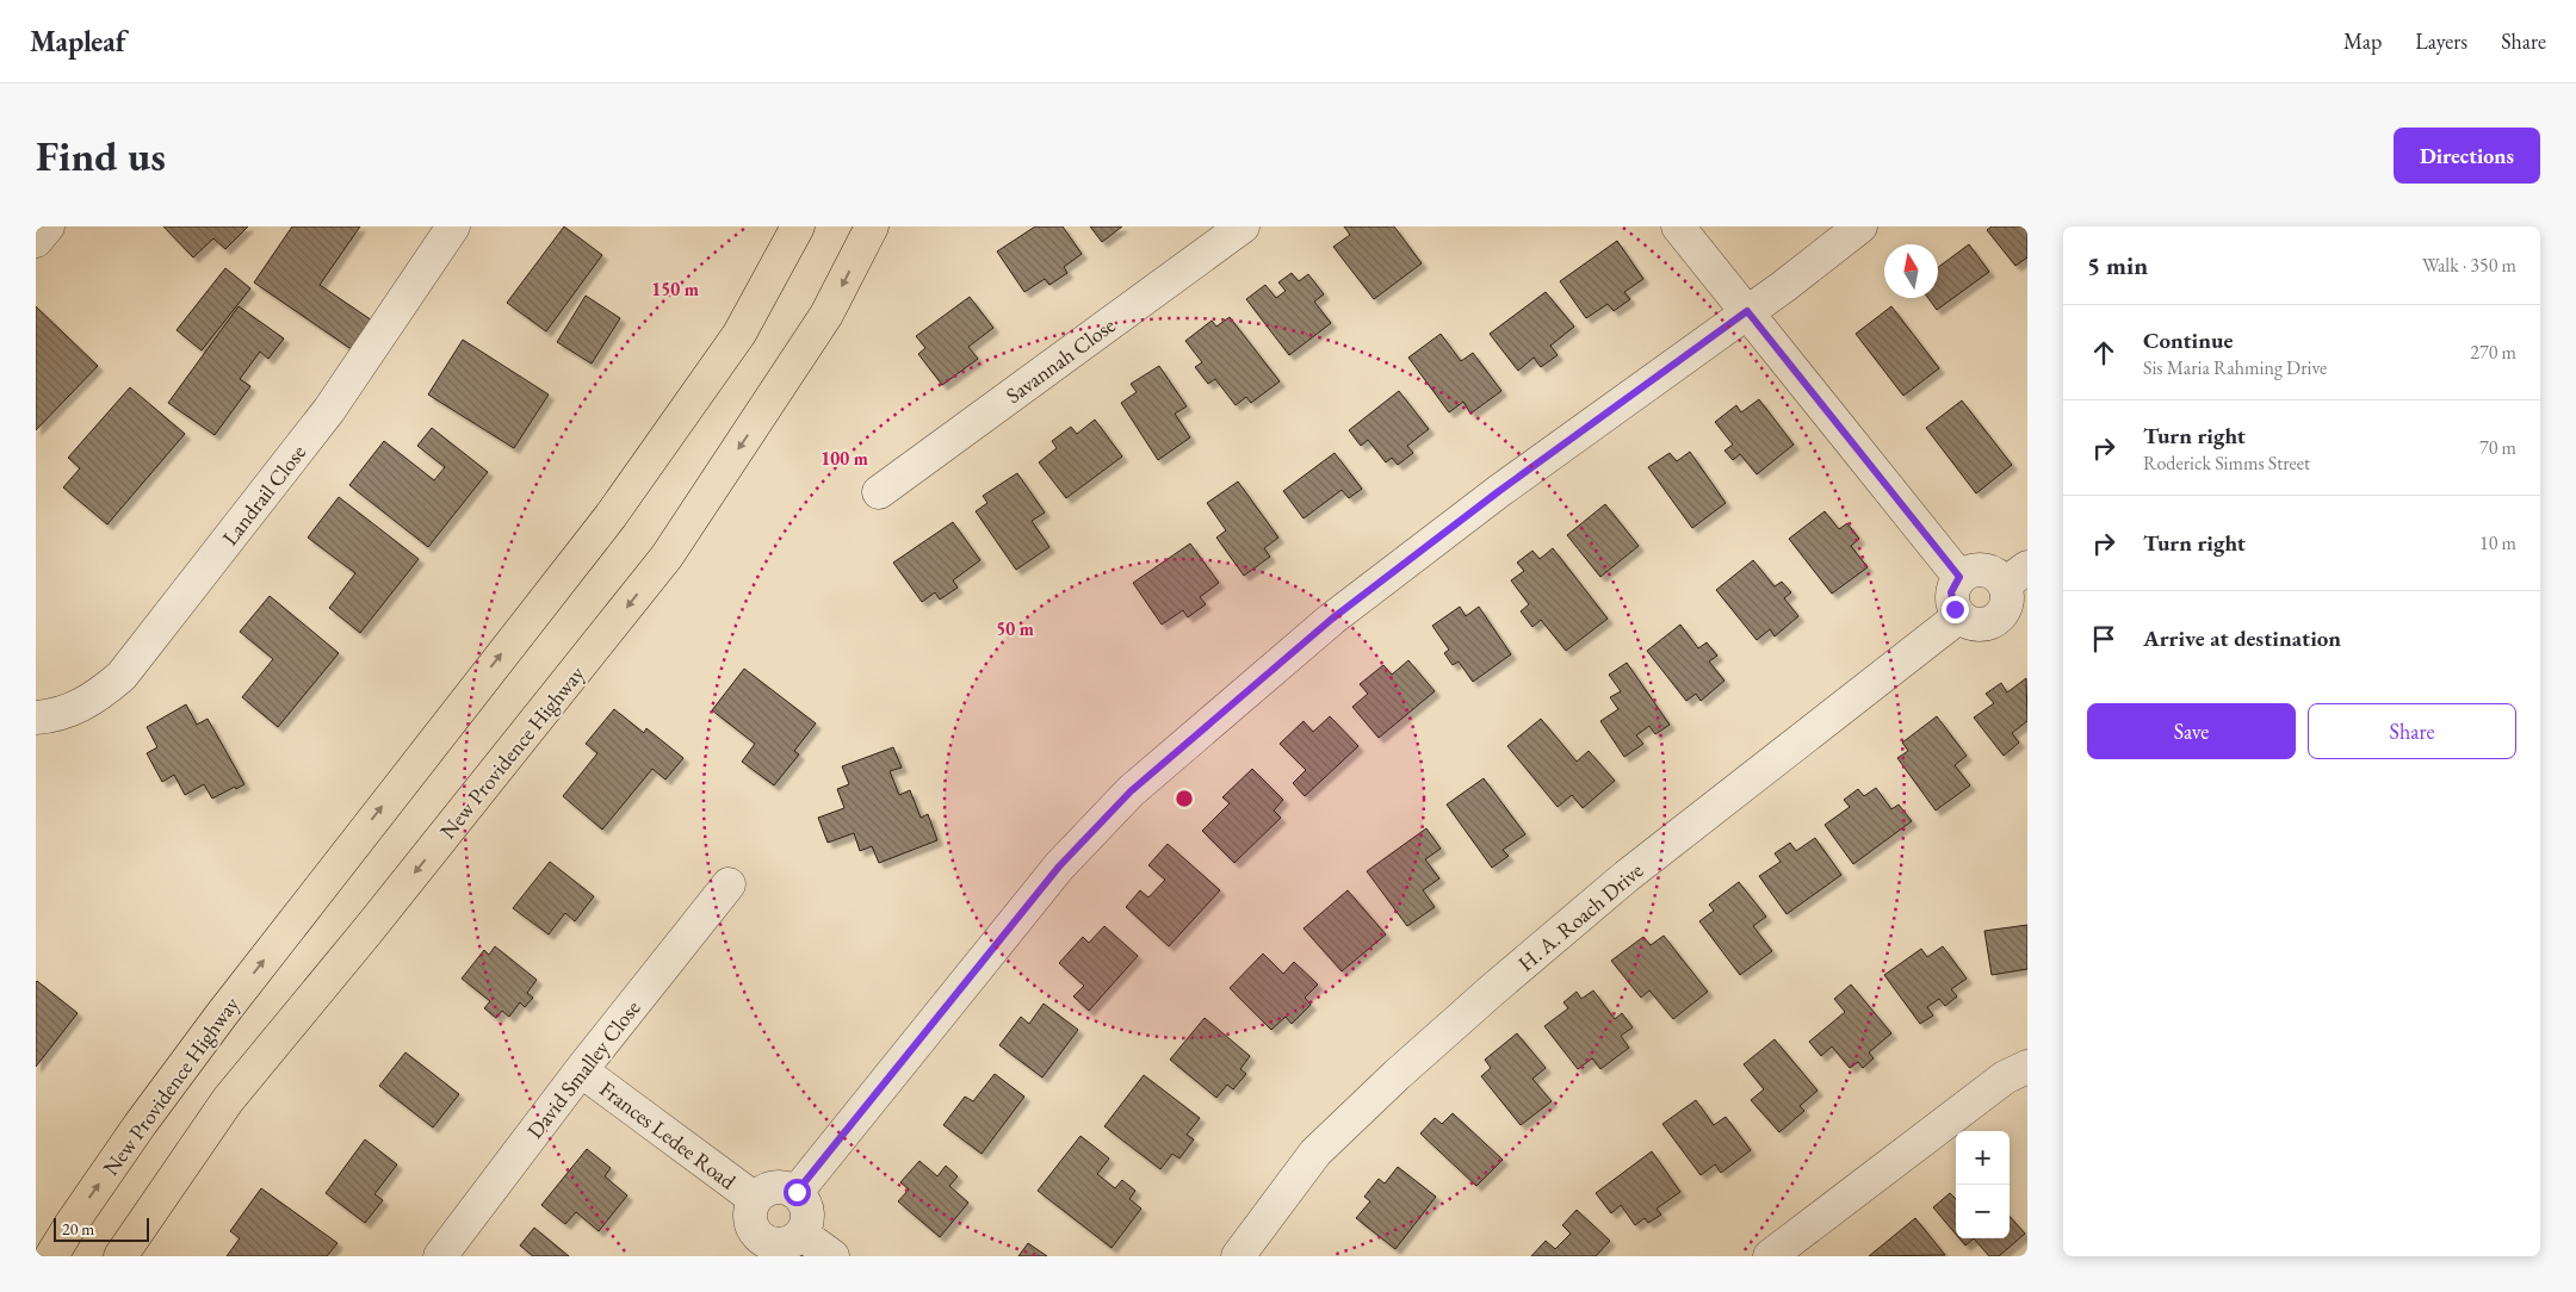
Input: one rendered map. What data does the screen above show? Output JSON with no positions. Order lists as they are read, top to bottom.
{
  "streets": {
    "highway": ["New Providence Highway"],
    "street": [
      "Savannah Close",
      "Landrail Close",
      "H. A. Roach Drive",
      "David Smalley Close",
      "Frances Ledee Road"
    ]
  },
  "crossings": [
    ["David Smalley Close", "Frances Ledee Road"]
  ],
  "scale_bar": "20 m",
  "north": "top",
  "page": {
    "header": "Mapleaf",
    "nav": ["Map", "Layers", "Share"],
    "buttons": [
      "Directions",
      ["Save", "Share"]
    ],
    "title": "Find us",
    "heading": ["5 min", "Walk · 350 m"],
    "list": [
      ["Continue", "Sis Maria Rahming Drive", "270 m"],
      ["Turn right", "Roderick Simms Street", "70 m"],
      ["Turn right", "10 m"],
      "Arrive at destination"
    ],
    "map_buttons": ["+", "−"],
    "scale": "20 m"
  },
  "rings": ["150 m", "100 m", "50 m"]
}
